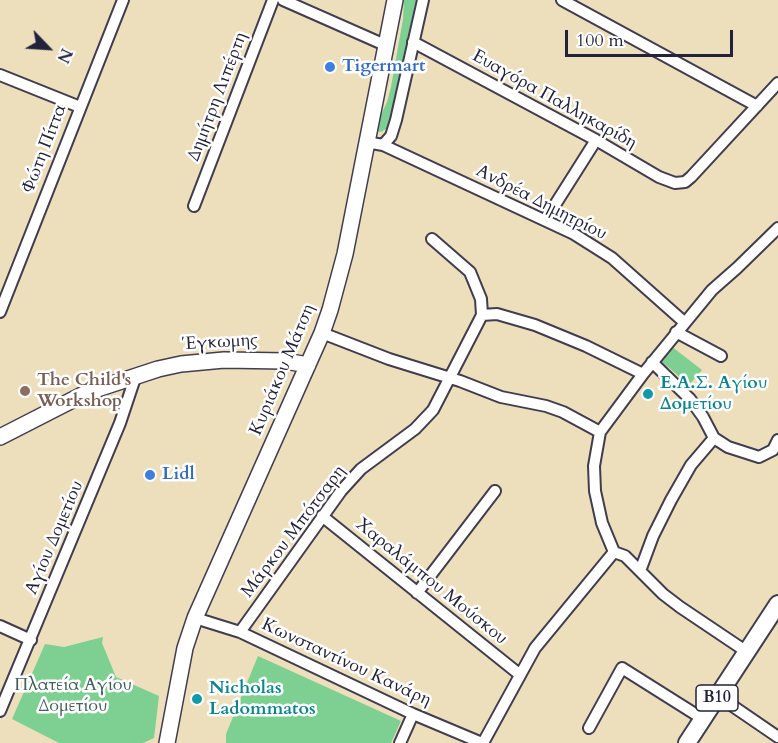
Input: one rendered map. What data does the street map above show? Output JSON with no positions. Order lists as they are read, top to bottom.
{
  "streets": {
    "main road": ["Έγκωμης", "Κυριάκου Μάτση", "B10"],
    "street": [
      "Δημήτρη Λιπέρτη",
      "Ευαγόρα Παλληκαρίδη",
      "Φώτη Πίττα",
      "Ανδρέα Δημητρίου",
      "Μάρκου Μπότσαρη",
      "Αγίου Δομετίου",
      "Χαραλάμπου Μούσκου",
      "Κωνσταντίνου Κανάρη"
    ]
  },
  "crossings": [
    ["Ανδρέα Δημητρίου", "Κυριάκου Μάτση"],
    ["Έγκωμης", "Κυριάκου Μάτση"],
    ["Έγκωμης", "Αγίου Δομετίου"],
    ["Κυριάκου Μάτση", "Κωνσταντίνου Κανάρη"],
    ["Μάρκου Μπότσαρη", "Χαραλάμπου Μούσκου"],
    ["Μάρκου Μπότσαρη", "Κωνσταντίνου Κανάρη"]
  ],
  "parks": ["Πλατεία Αγίου Δομετίου"],
  "places": [
    "Tigermart",
    "The Child's Workshop",
    "Ε.Α.Σ. Αγίου Δομετίου",
    "Lidl",
    "Nicholas Ladommatos"
  ],
  "scale_bar": "100 m",
  "north": "bottom right"
}
